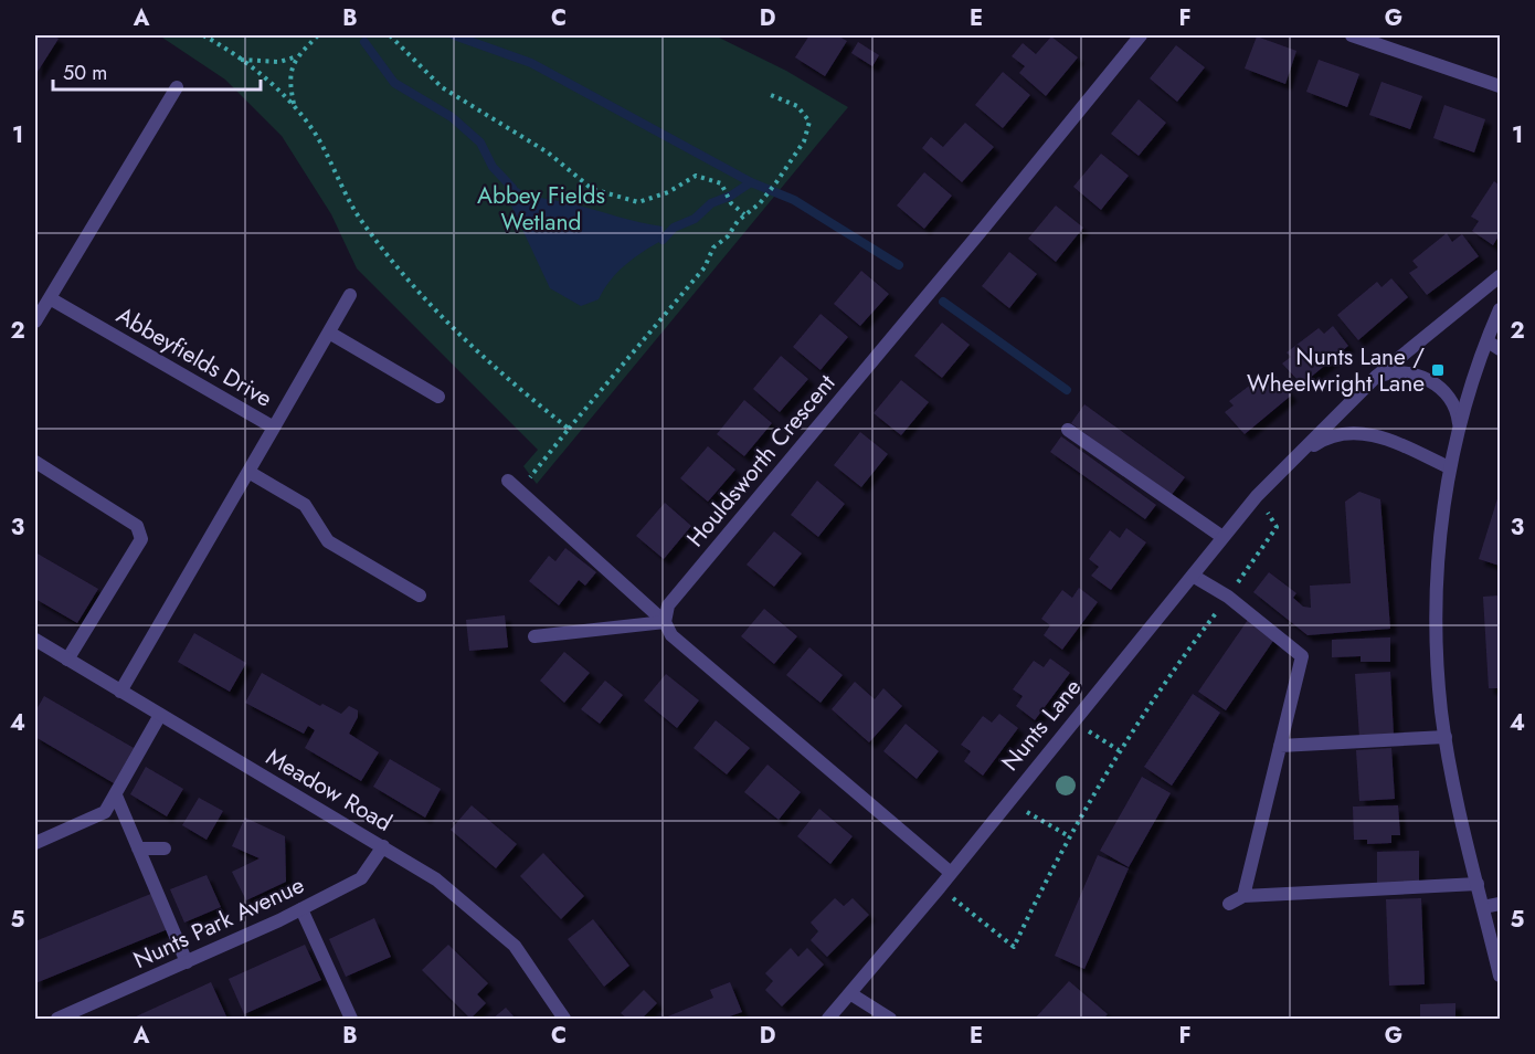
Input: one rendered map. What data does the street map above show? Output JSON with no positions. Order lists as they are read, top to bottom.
{
  "streets": {
    "street": [
      "Abbeyfields Drive",
      "Houldsworth Crescent",
      "Nunts Lane",
      "Meadow Road",
      "Nunts Park Avenue"
    ]
  },
  "crossings": [
    ["Abbeyfields Drive", "Meadow Road"],
    ["Meadow Road", "Nunts Park Avenue"]
  ],
  "parks": ["Abbey Fields Wetland"],
  "places": {
    "transit": ["Nunts Lane / Wheelwright Lane"]
  },
  "scale_bar": "50 m",
  "grid": {
    "columns": [
      "A",
      "B",
      "C",
      "D",
      "E",
      "F",
      "G"
    ],
    "rows": [
      "1",
      "2",
      "3",
      "4",
      "5"
    ]
  }
}
